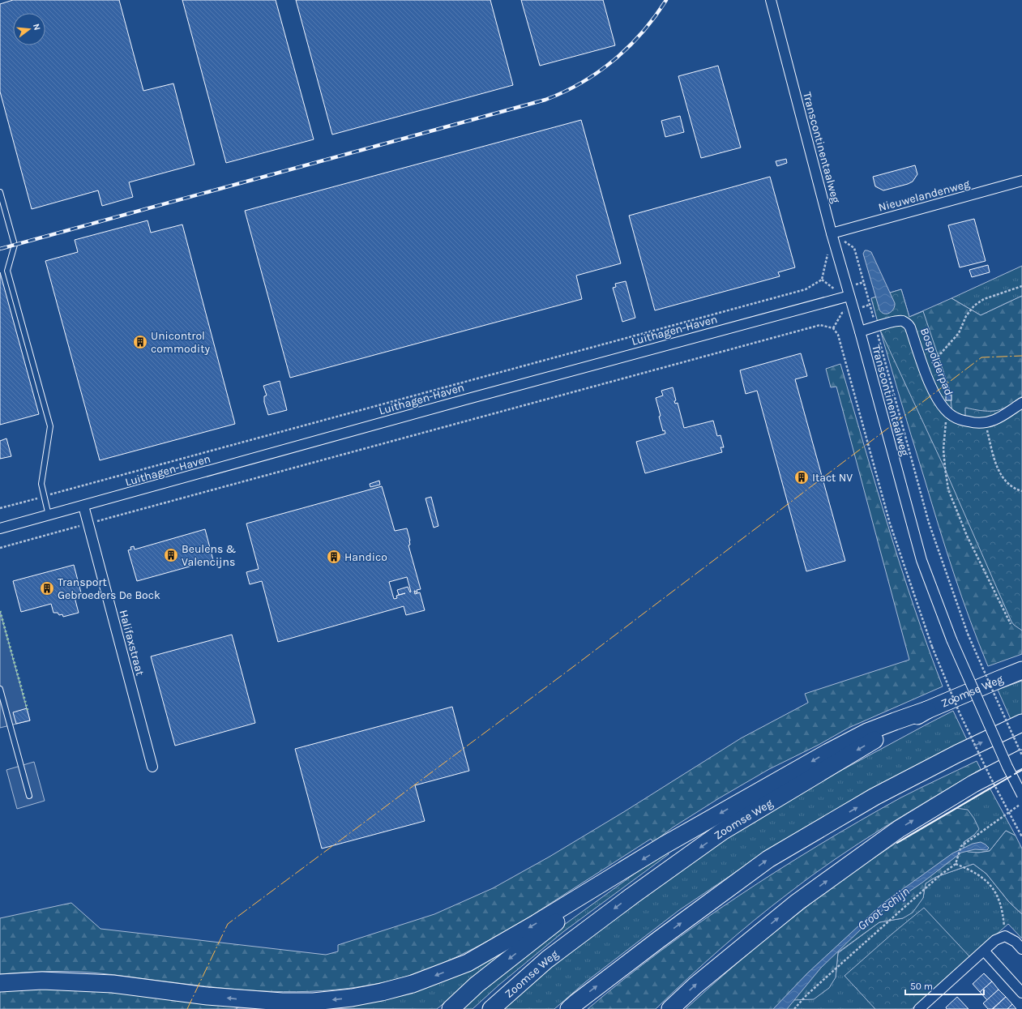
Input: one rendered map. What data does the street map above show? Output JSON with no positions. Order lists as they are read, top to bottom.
{
  "streets": {
    "highway": ["Zoomse Weg"],
    "street": [
      "Transcontinentaalweg",
      "Nieuwelandenweg",
      "Luithagen-Haven",
      "Bospolderpad",
      "Halifaxstraat"
    ]
  },
  "crossings": [
    ["Transcontinentaalweg", "Nieuwelandenweg"],
    ["Transcontinentaalweg", "Luithagen-Haven"],
    ["Transcontinentaalweg", "Bospolderpad"],
    ["Luithagen-Haven", "Halifaxstraat"]
  ],
  "water": ["Groot Schijn"],
  "places": {
    "building": [
      "Unicontrol commodity",
      "Itact NV",
      "Beulens & Valencijns",
      "Handico",
      "Transport Gebroeders De Bock"
    ]
  },
  "scale_bar": "50 m",
  "north": "right"
}
